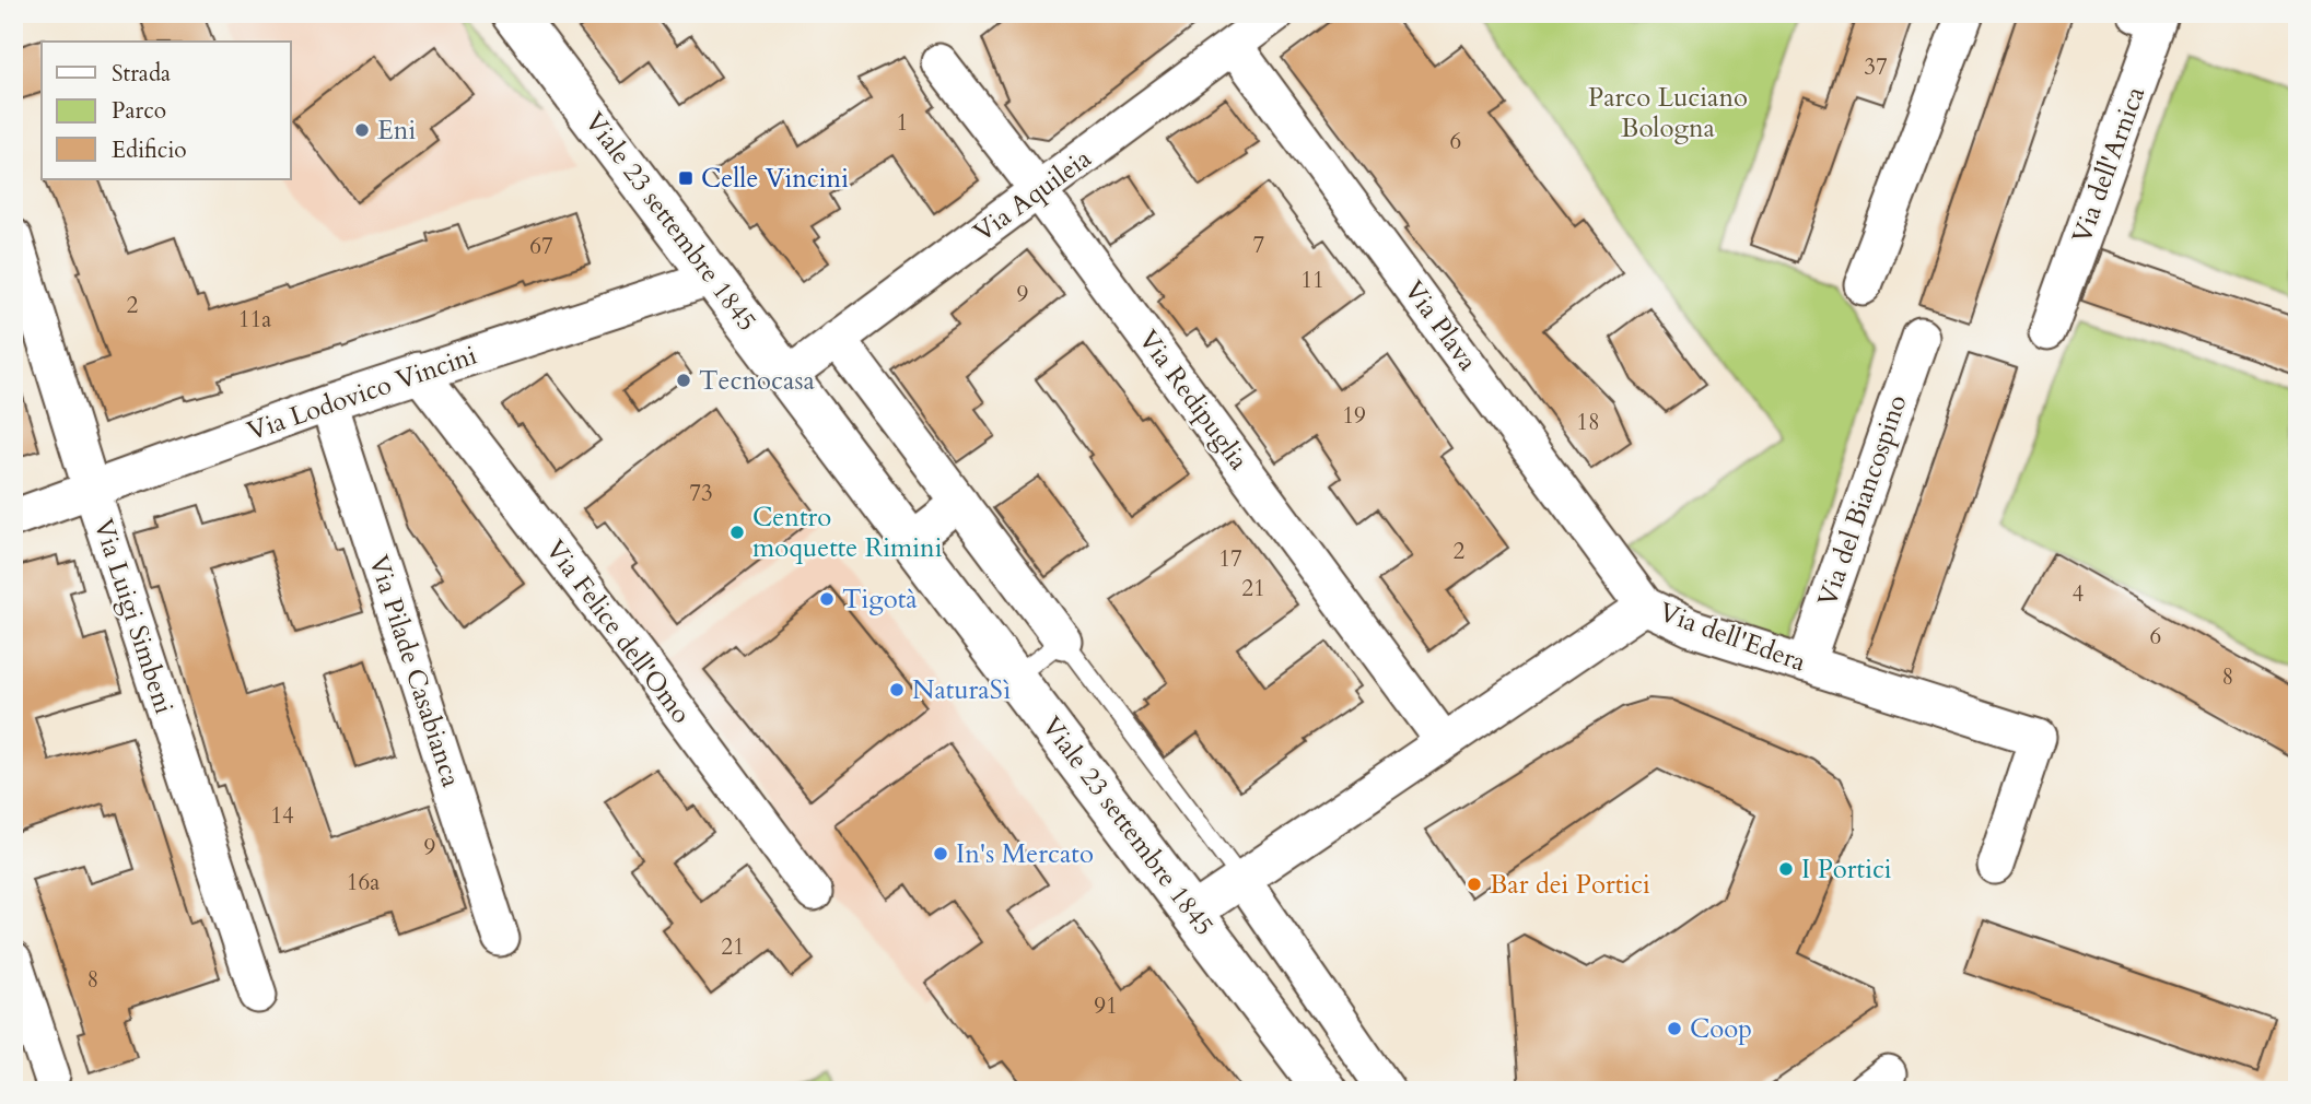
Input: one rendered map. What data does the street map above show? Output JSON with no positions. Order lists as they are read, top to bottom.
{
  "streets": {
    "main road": ["Viale 23 settembre 1845"],
    "street": [
      "Via dell'Arnica",
      "Via Aquileia",
      "Via Plava",
      "Via Lodovico Vincini",
      "Via Redipuglia",
      "Via del Biancospino",
      "Via Luigi Simbeni",
      "Via Felice dell'Omo",
      "Via dell'Edera",
      "Via Pilade Casabianca"
    ]
  },
  "crossings": [
    ["Via Aquileia", "Viale 23 settembre 1845"],
    ["Via Aquileia", "Via Plava"],
    ["Via Aquileia", "Via Redipuglia"],
    ["Viale 23 settembre 1845", "Via Lodovico Vincini"],
    ["Viale 23 settembre 1845", "Via dell'Edera"],
    ["Via Plava", "Via dell'Edera"],
    ["Via Lodovico Vincini", "Via Luigi Simbeni"],
    ["Via Lodovico Vincini", "Via Felice dell'Omo"],
    ["Via Lodovico Vincini", "Via Pilade Casabianca"],
    ["Via Redipuglia", "Via dell'Edera"],
    ["Via del Biancospino", "Via dell'Edera"]
  ],
  "parks": ["Parco Luciano Bologna"],
  "places": {
    "other": [
      "Eni",
      "Tecnocasa",
      "Centro moquette Rimini",
      "Tigotà",
      "NaturaSì",
      "In's Mercato",
      "I Portici",
      "Bar dei Portici",
      "Coop"
    ],
    "transit": ["Celle Vincini"]
  },
  "house_numbers": [
    "37",
    "1",
    "6",
    "7",
    "67",
    "11",
    "9",
    "2",
    "11a",
    "19",
    "18",
    "73",
    "2",
    "17",
    "21",
    "4",
    "6",
    "8",
    "14",
    "9",
    "16a",
    "21",
    "8",
    "91"
  ],
  "legend": ["Strada", "Parco", "Edificio"]
}
